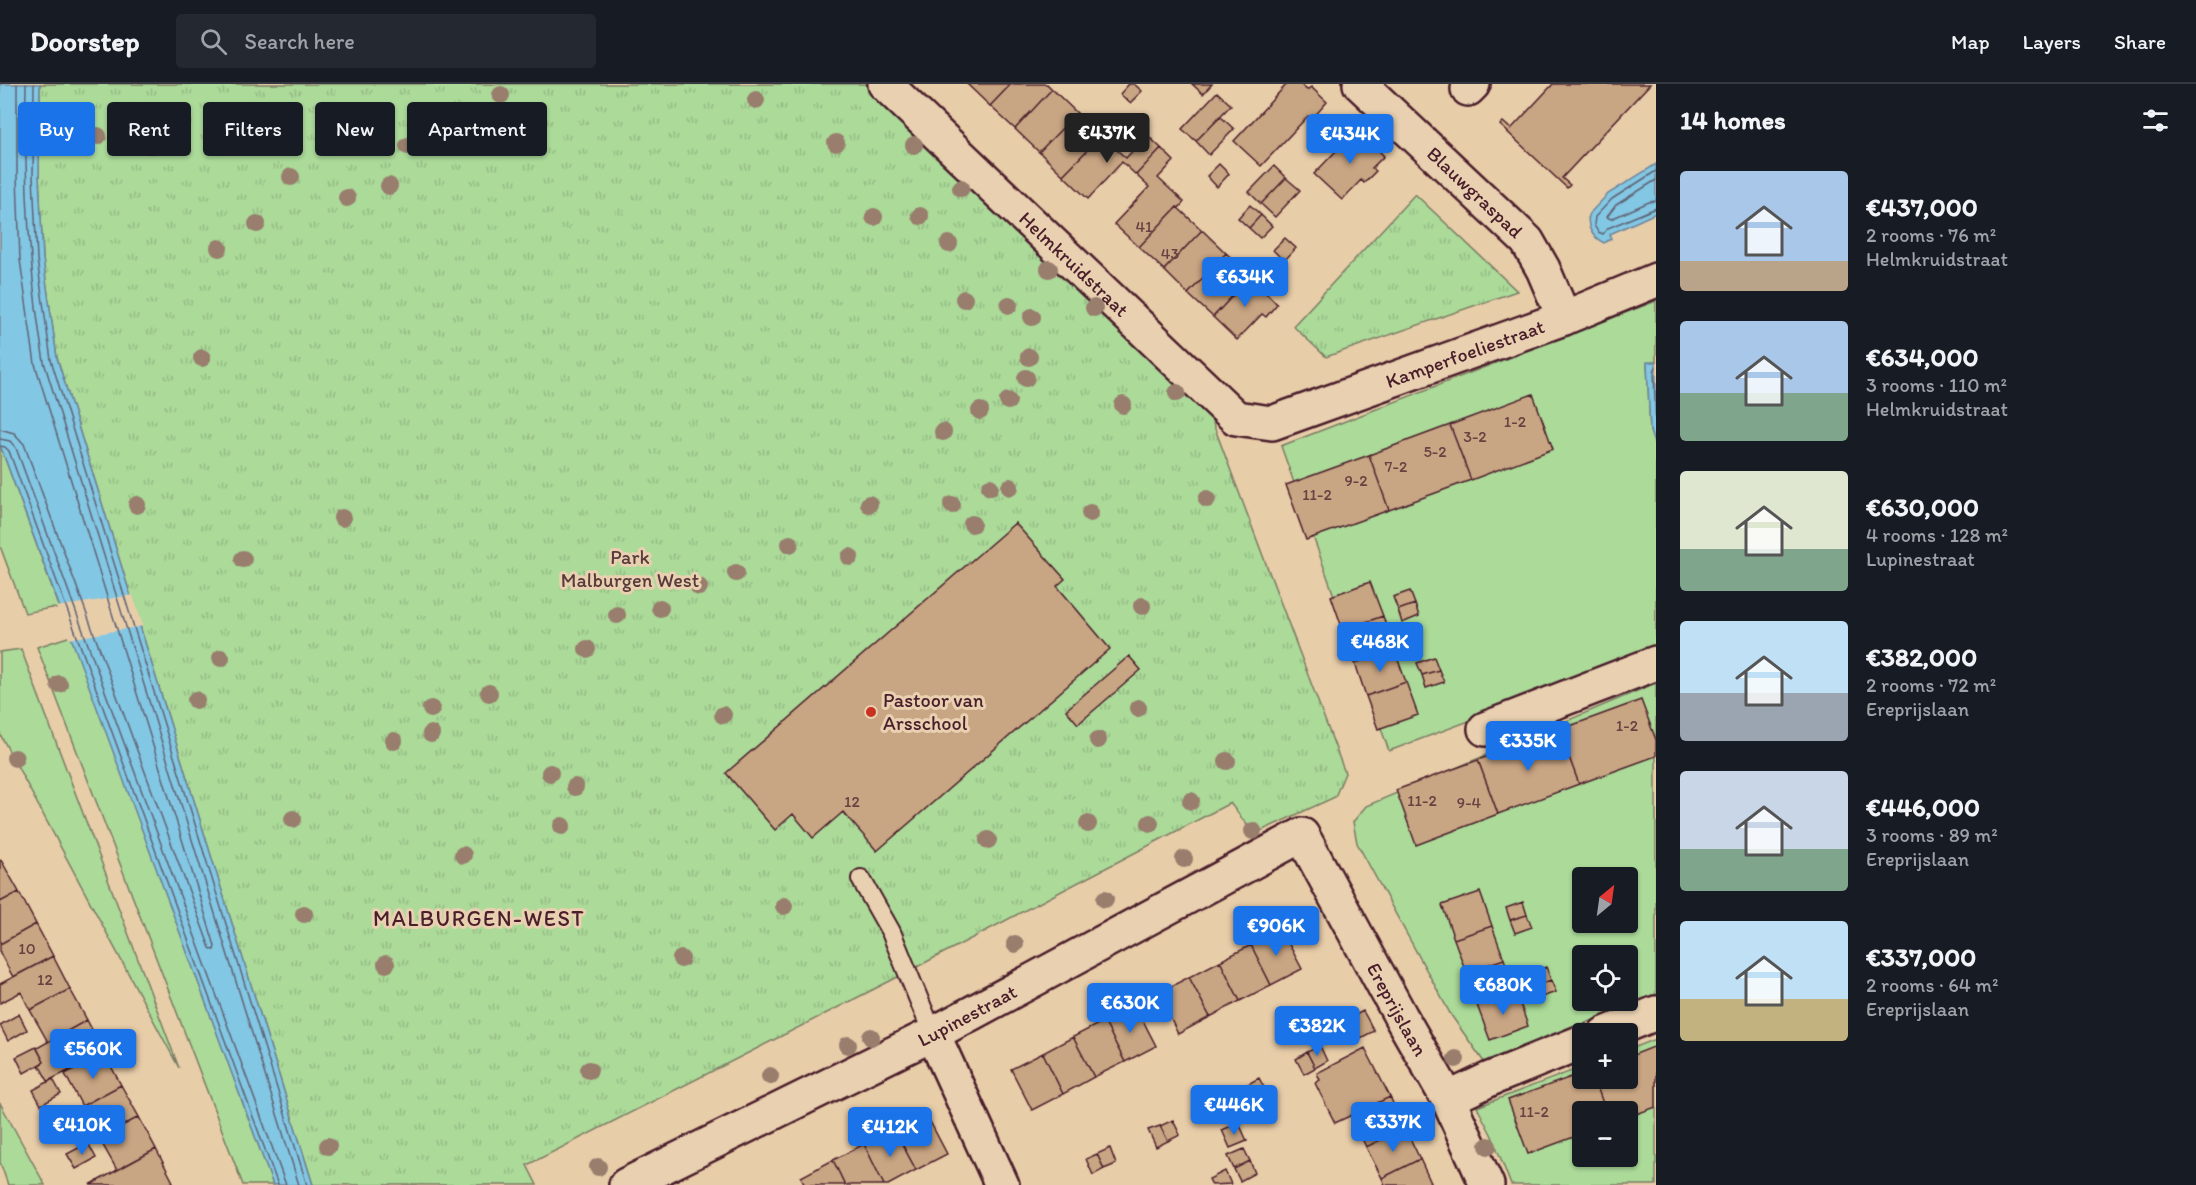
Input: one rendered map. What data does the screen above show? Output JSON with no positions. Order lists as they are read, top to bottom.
{
  "streets": {
    "street": [
      "Blauwgraspad",
      "Helmkruidstraat",
      "Kamperfoeliestraat",
      "Ereprijslaan",
      "Lupinestraat"
    ]
  },
  "crossings": [
    ["Blauwgraspad", "Kamperfoeliestraat"],
    ["Helmkruidstraat", "Kamperfoeliestraat"],
    ["Ereprijslaan", "Lupinestraat"]
  ],
  "districts": ["MALBURGEN-WEST"],
  "parks": ["Park Malburgen West"],
  "places": ["Pastoor van Arsschool"],
  "house_numbers": [
    "41",
    "43",
    "1-2",
    "3-2",
    "5-2",
    "7-2",
    "9-2",
    "11-2",
    "1-2",
    "11-2",
    "12",
    "9-4",
    "10",
    "12",
    "11-2"
  ],
  "north": "top right",
  "page": {
    "header": "Doorstep",
    "search": "Search here",
    "nav": ["Map", "Layers", "Share"],
    "heading": "14 homes",
    "chip": [
      "Buy",
      "Rent",
      "Filters",
      "New",
      "Apartment"
    ],
    "price": [
      "€437K",
      "€434K",
      "€634K",
      "€468K",
      "€335K",
      "€906K",
      "€680K",
      "€630K",
      "€382K",
      "€560K",
      "€446K",
      "€337K",
      "€410K",
      "€412K"
    ],
    "list": [
      {
        "name": "€437,000",
        "note": "2 rooms · 76 m² · Helmkruidstraat"
      },
      {
        "name": "€634,000",
        "note": "3 rooms · 110 m² · Helmkruidstraat"
      },
      {
        "name": "€630,000",
        "note": "4 rooms · 128 m² · Lupinestraat"
      },
      {
        "name": "€382,000",
        "note": "2 rooms · 72 m² · Ereprijslaan"
      },
      {
        "name": "€446,000",
        "note": "3 rooms · 89 m² · Ereprijslaan"
      },
      {
        "name": "€337,000",
        "note": "2 rooms · 64 m² · Ereprijslaan"
      }
    ],
    "map_buttons": ["+", "−"]
  }
}
